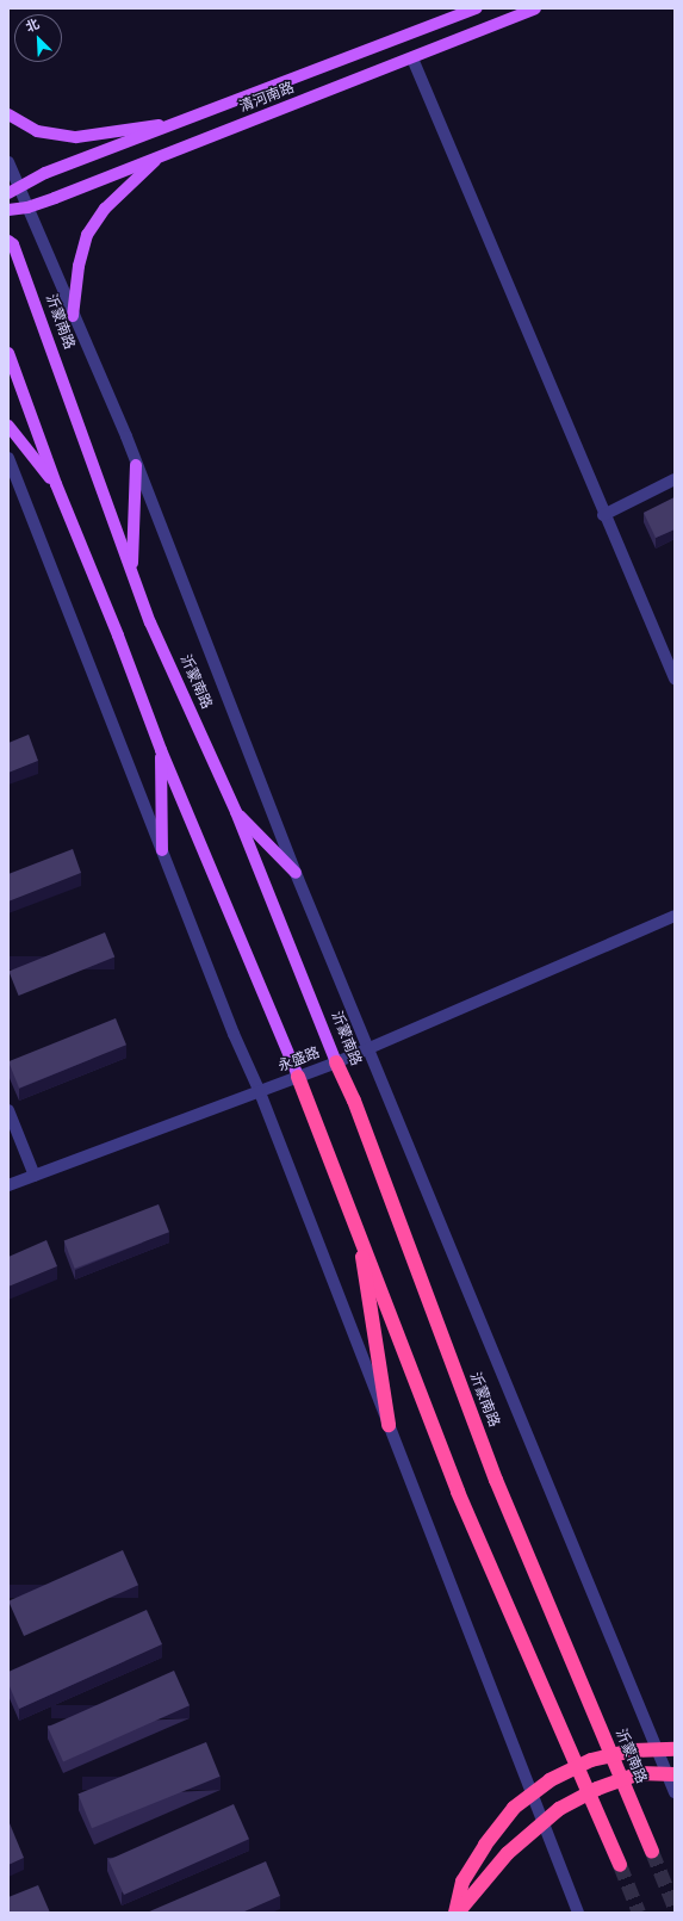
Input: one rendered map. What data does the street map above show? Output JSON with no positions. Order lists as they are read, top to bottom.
{
  "streets": {
    "highway": ["沂蒙南路"],
    "main road": ["清河南路"],
    "street": ["永盛路"]
  },
  "crossings": [
    ["沂蒙南路", "永盛路"]
  ],
  "north": "top left"
}
